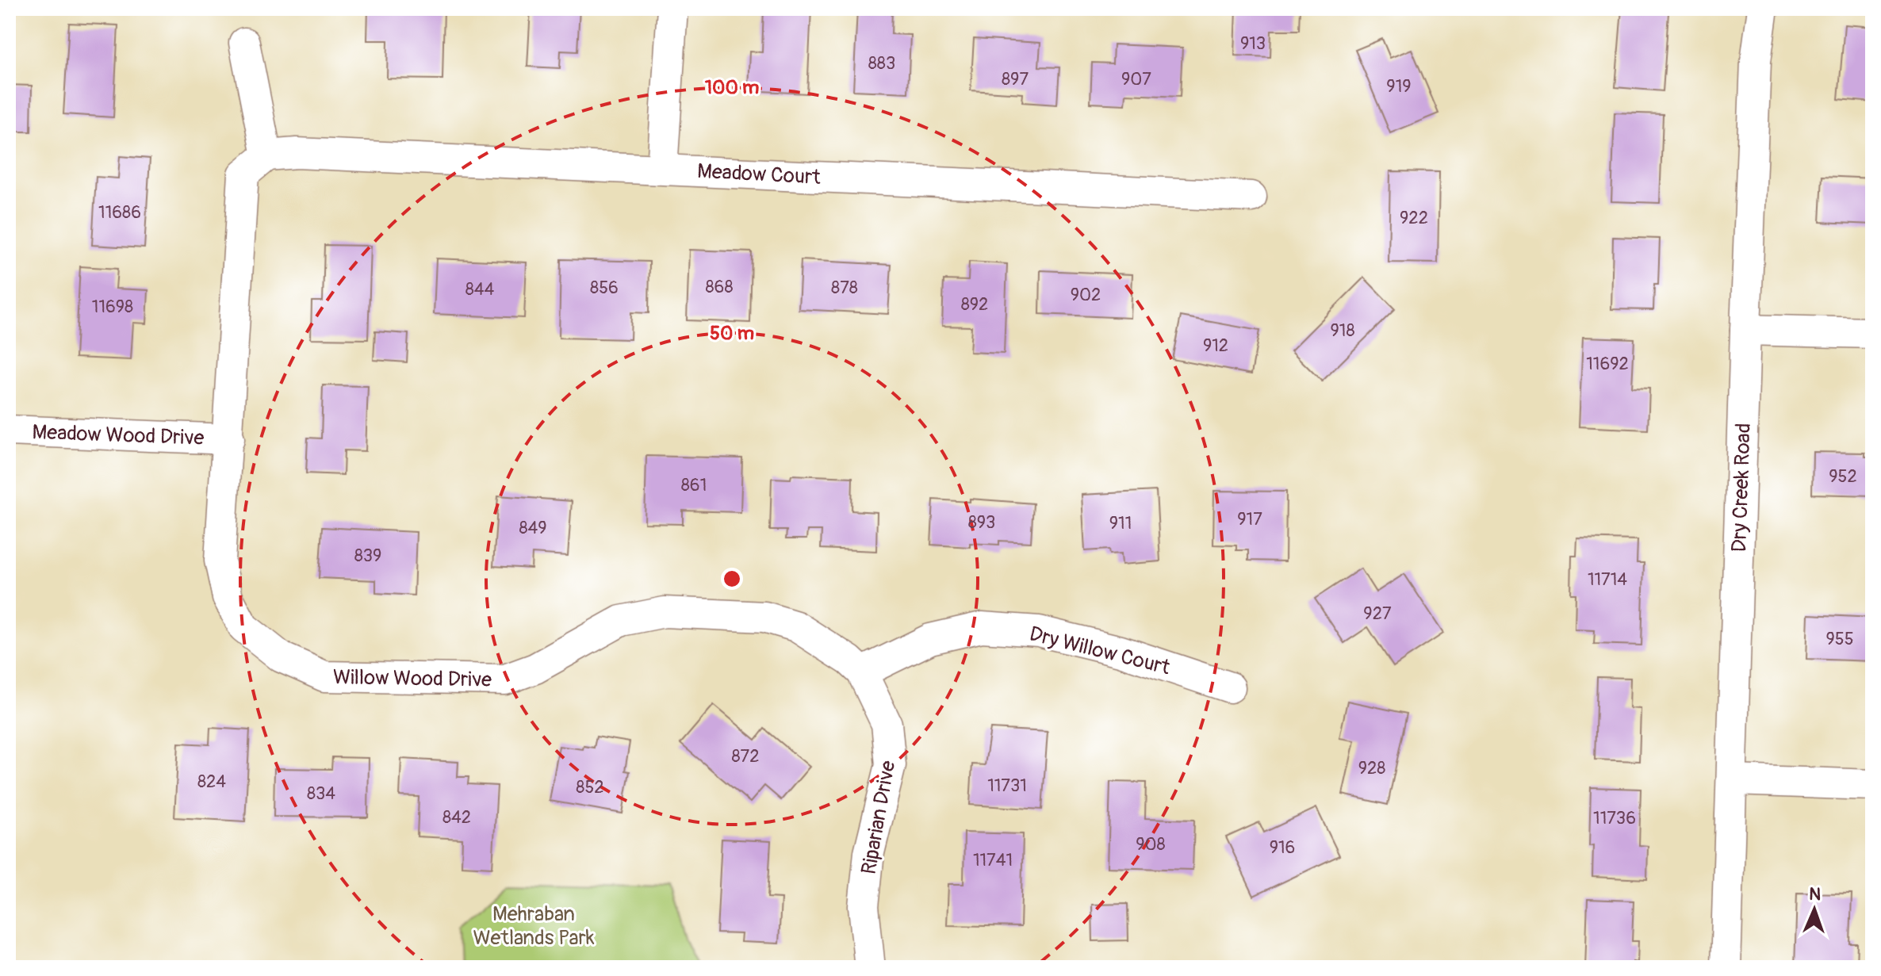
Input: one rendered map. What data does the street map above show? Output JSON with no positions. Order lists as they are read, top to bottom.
{
  "streets": {
    "street": [
      "Meadow Court",
      "Meadow Wood Drive",
      "Dry Creek Road",
      "Dry Willow Court",
      "Willow Wood Drive",
      "Riparian Drive"
    ]
  },
  "crossings": [
    ["Meadow Court", "Willow Wood Drive"],
    ["Meadow Wood Drive", "Willow Wood Drive"],
    ["Dry Willow Court", "Willow Wood Drive"],
    ["Dry Willow Court", "Riparian Drive"],
    ["Willow Wood Drive", "Riparian Drive"]
  ],
  "parks": ["Mehraban Wetlands Park"],
  "house_numbers": [
    "913",
    "883",
    "897",
    "907",
    "919",
    "11686",
    "922",
    "868",
    "856",
    "878",
    "844",
    "902",
    "892",
    "11698",
    "918",
    "912",
    "11692",
    "952",
    "861",
    "917",
    "893",
    "911",
    "849",
    "839",
    "11714",
    "927",
    "955",
    "872",
    "928",
    "824",
    "11731",
    "852",
    "834",
    "842",
    "11736",
    "908",
    "916",
    "11741"
  ],
  "north": "top",
  "rings": ["100 m", "50 m"]
}
